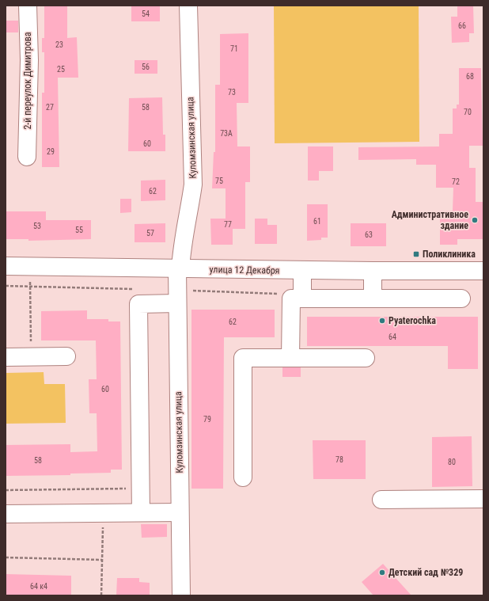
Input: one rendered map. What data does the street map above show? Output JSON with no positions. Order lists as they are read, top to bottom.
{
  "streets": {
    "street": ["2-й переулок Димитрова", "Куломзинская улица", "улица 12 Декабря"]
  },
  "crossings": [
    ["Куломзинская улица", "улица 12 Декабря"]
  ],
  "places": {
    "other": ["Административное здание", "Pyaterochka", "Детский сад №329"],
    "transit": ["Поликлиника"]
  },
  "house_numbers": [
    "54",
    "66",
    "23",
    "71",
    "56",
    "25",
    "68",
    "73",
    "27",
    "58",
    "70",
    "73А",
    "60",
    "29",
    "75",
    "72",
    "62",
    "61",
    "77",
    "53",
    "55",
    "57",
    "63",
    "62",
    "64",
    "60",
    "79",
    "78",
    "58",
    "80",
    "64 к4"
  ]
}
